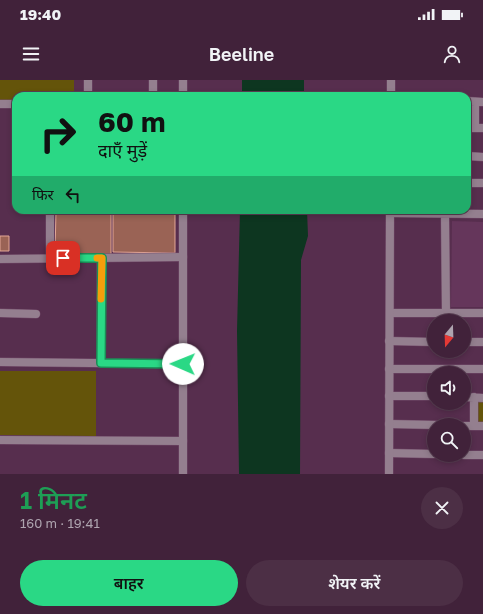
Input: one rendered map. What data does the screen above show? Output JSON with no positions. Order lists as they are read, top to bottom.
{
  "north": "bottom",
  "page": {
    "status": "19:40",
    "header": "Beeline",
    "turn": ["60 m", "दाएँ मुड़ें"],
    "then": "फिर",
    "heading": ["1 मिनट", "160 m · 19:41"],
    "buttons": ["बाहर", "शेयर करें"]
  }
}
